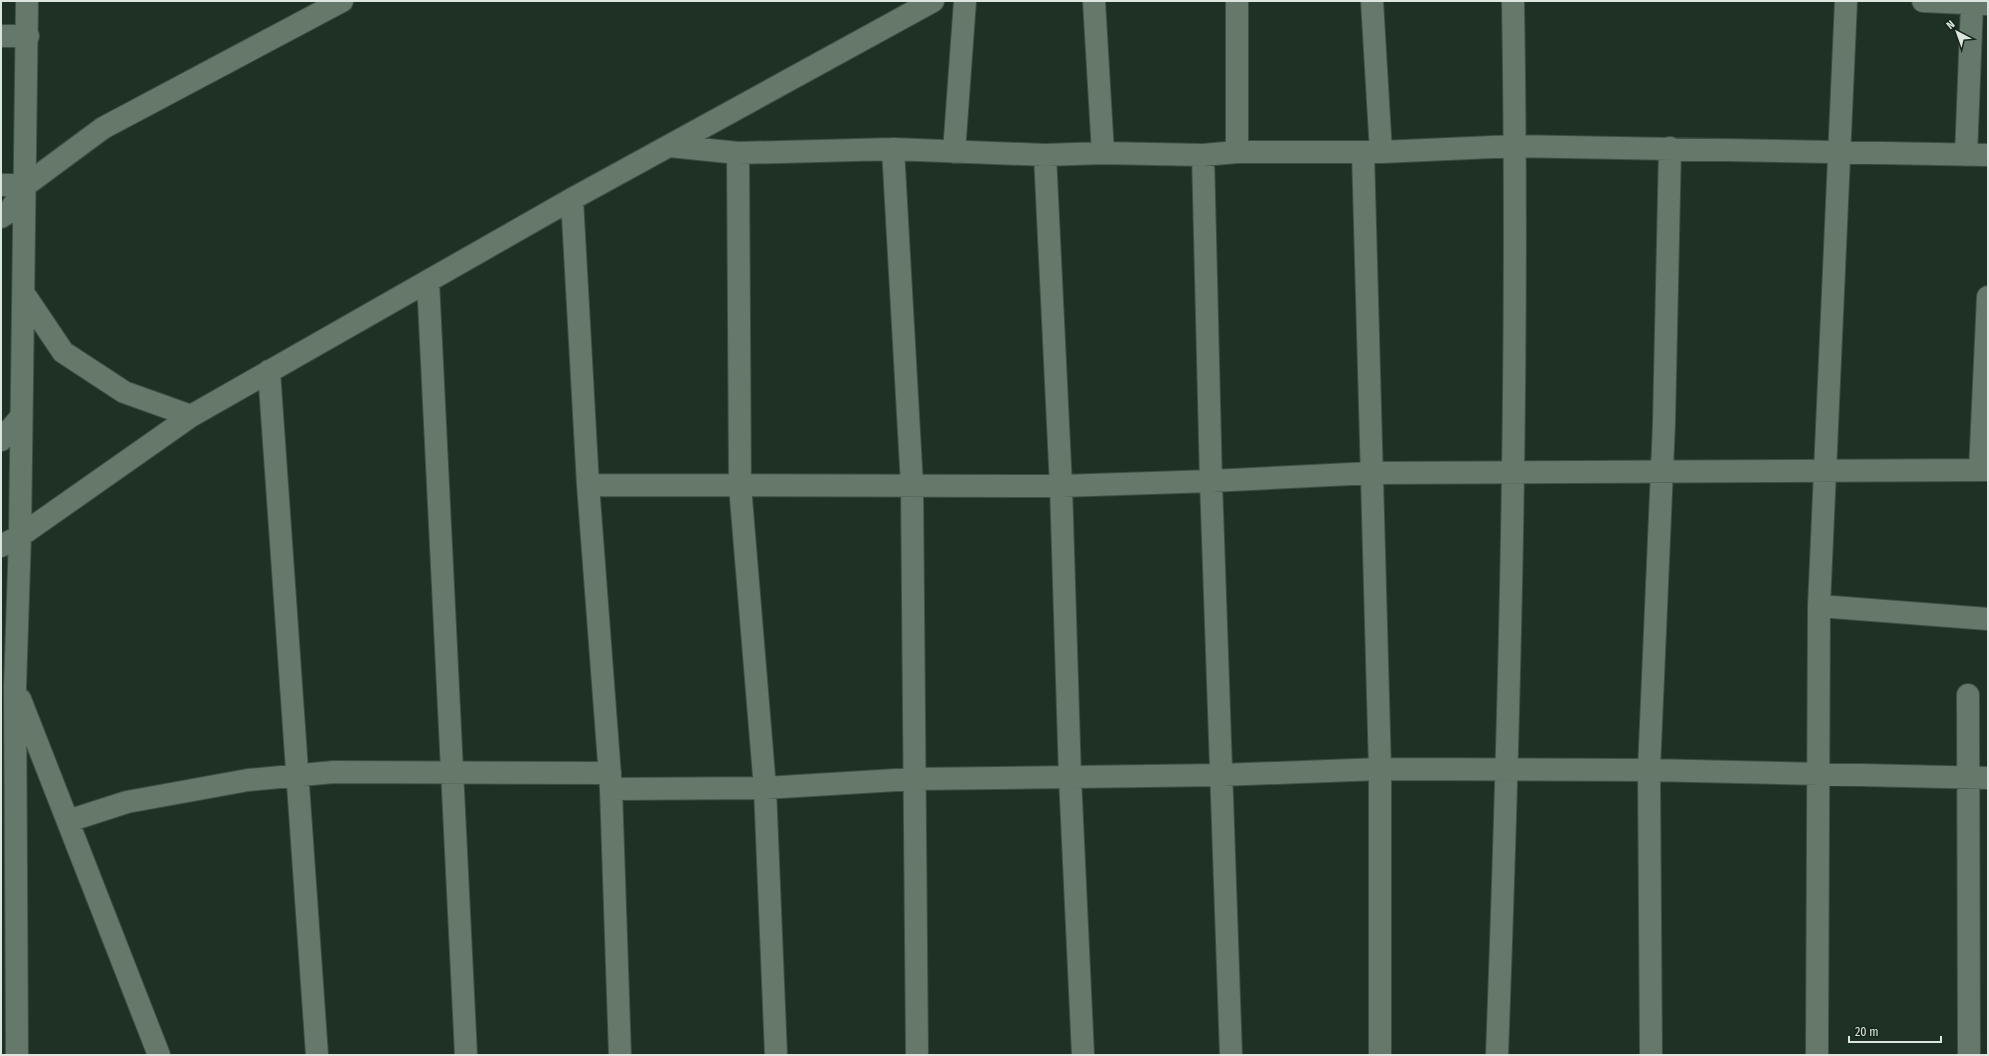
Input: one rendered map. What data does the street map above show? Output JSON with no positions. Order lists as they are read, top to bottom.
{
  "scale_bar": "20 m",
  "north": "top left"
}
